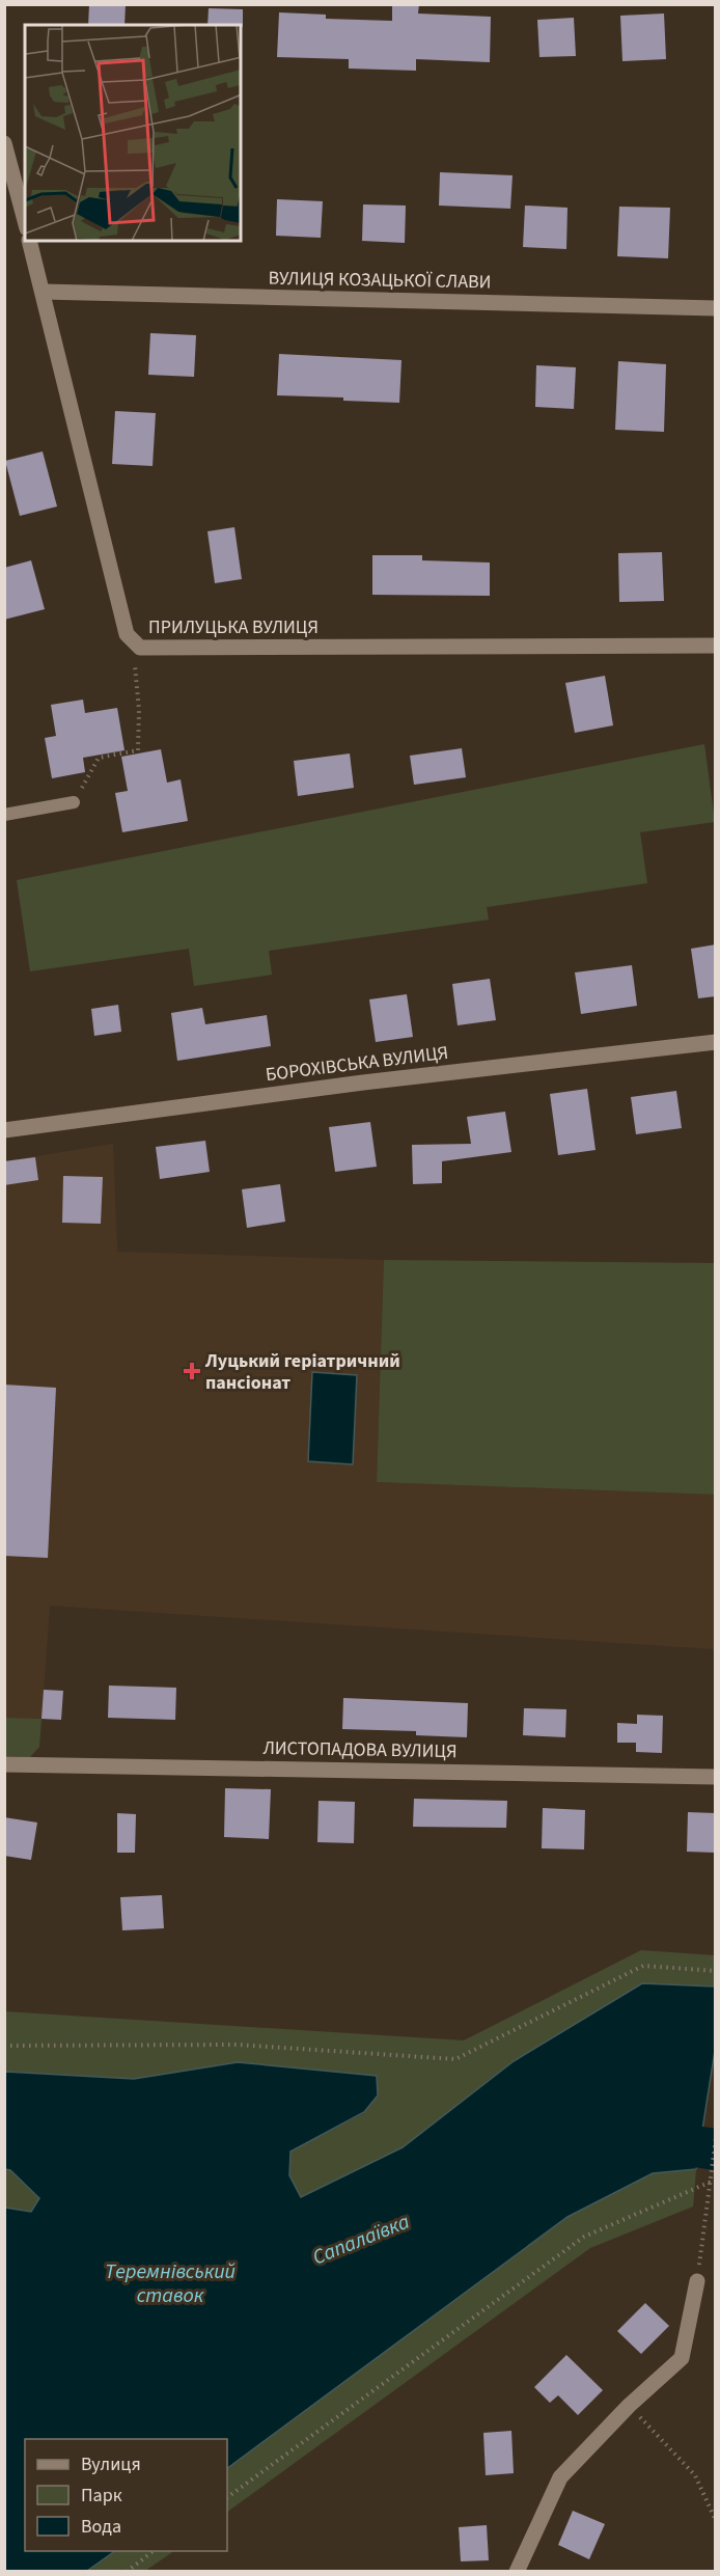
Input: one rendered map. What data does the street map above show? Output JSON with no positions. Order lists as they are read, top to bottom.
{
  "streets": {
    "street": [
      "ВУЛИЦЯ КОЗАЦЬКОЇ СЛАВИ",
      "ПРИЛУЦЬКА ВУЛИЦЯ",
      "БОРОХІВСЬКА ВУЛИЦЯ",
      "ЛИСТОПАДОВА ВУЛИЦЯ"
    ]
  },
  "crossings": [
    ["ВУЛИЦЯ КОЗАЦЬКОЇ СЛАВИ", "ПРИЛУЦЬКА ВУЛИЦЯ"]
  ],
  "water": ["Сапалаївка", "Теремнівський ставок"],
  "places": {
    "health": ["Луцький геріатричний пансіонат"]
  },
  "legend": ["Вулиця", "Парк", "Вода"]
}
